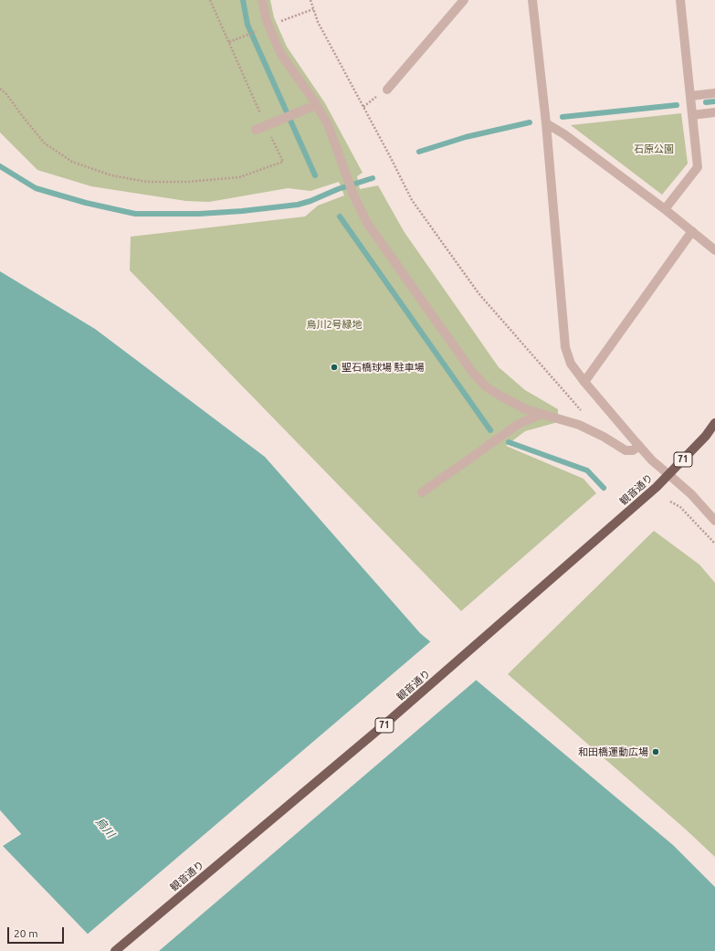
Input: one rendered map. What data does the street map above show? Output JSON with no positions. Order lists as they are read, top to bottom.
{
  "streets": {
    "main road": ["71", "観音通り"]
  },
  "water": ["烏川"],
  "parks": ["石原公園", "烏川2号緑地"],
  "places": ["聖石橋球場 駐車場", "和田橋運動広場"],
  "scale_bar": "20 m"
}
